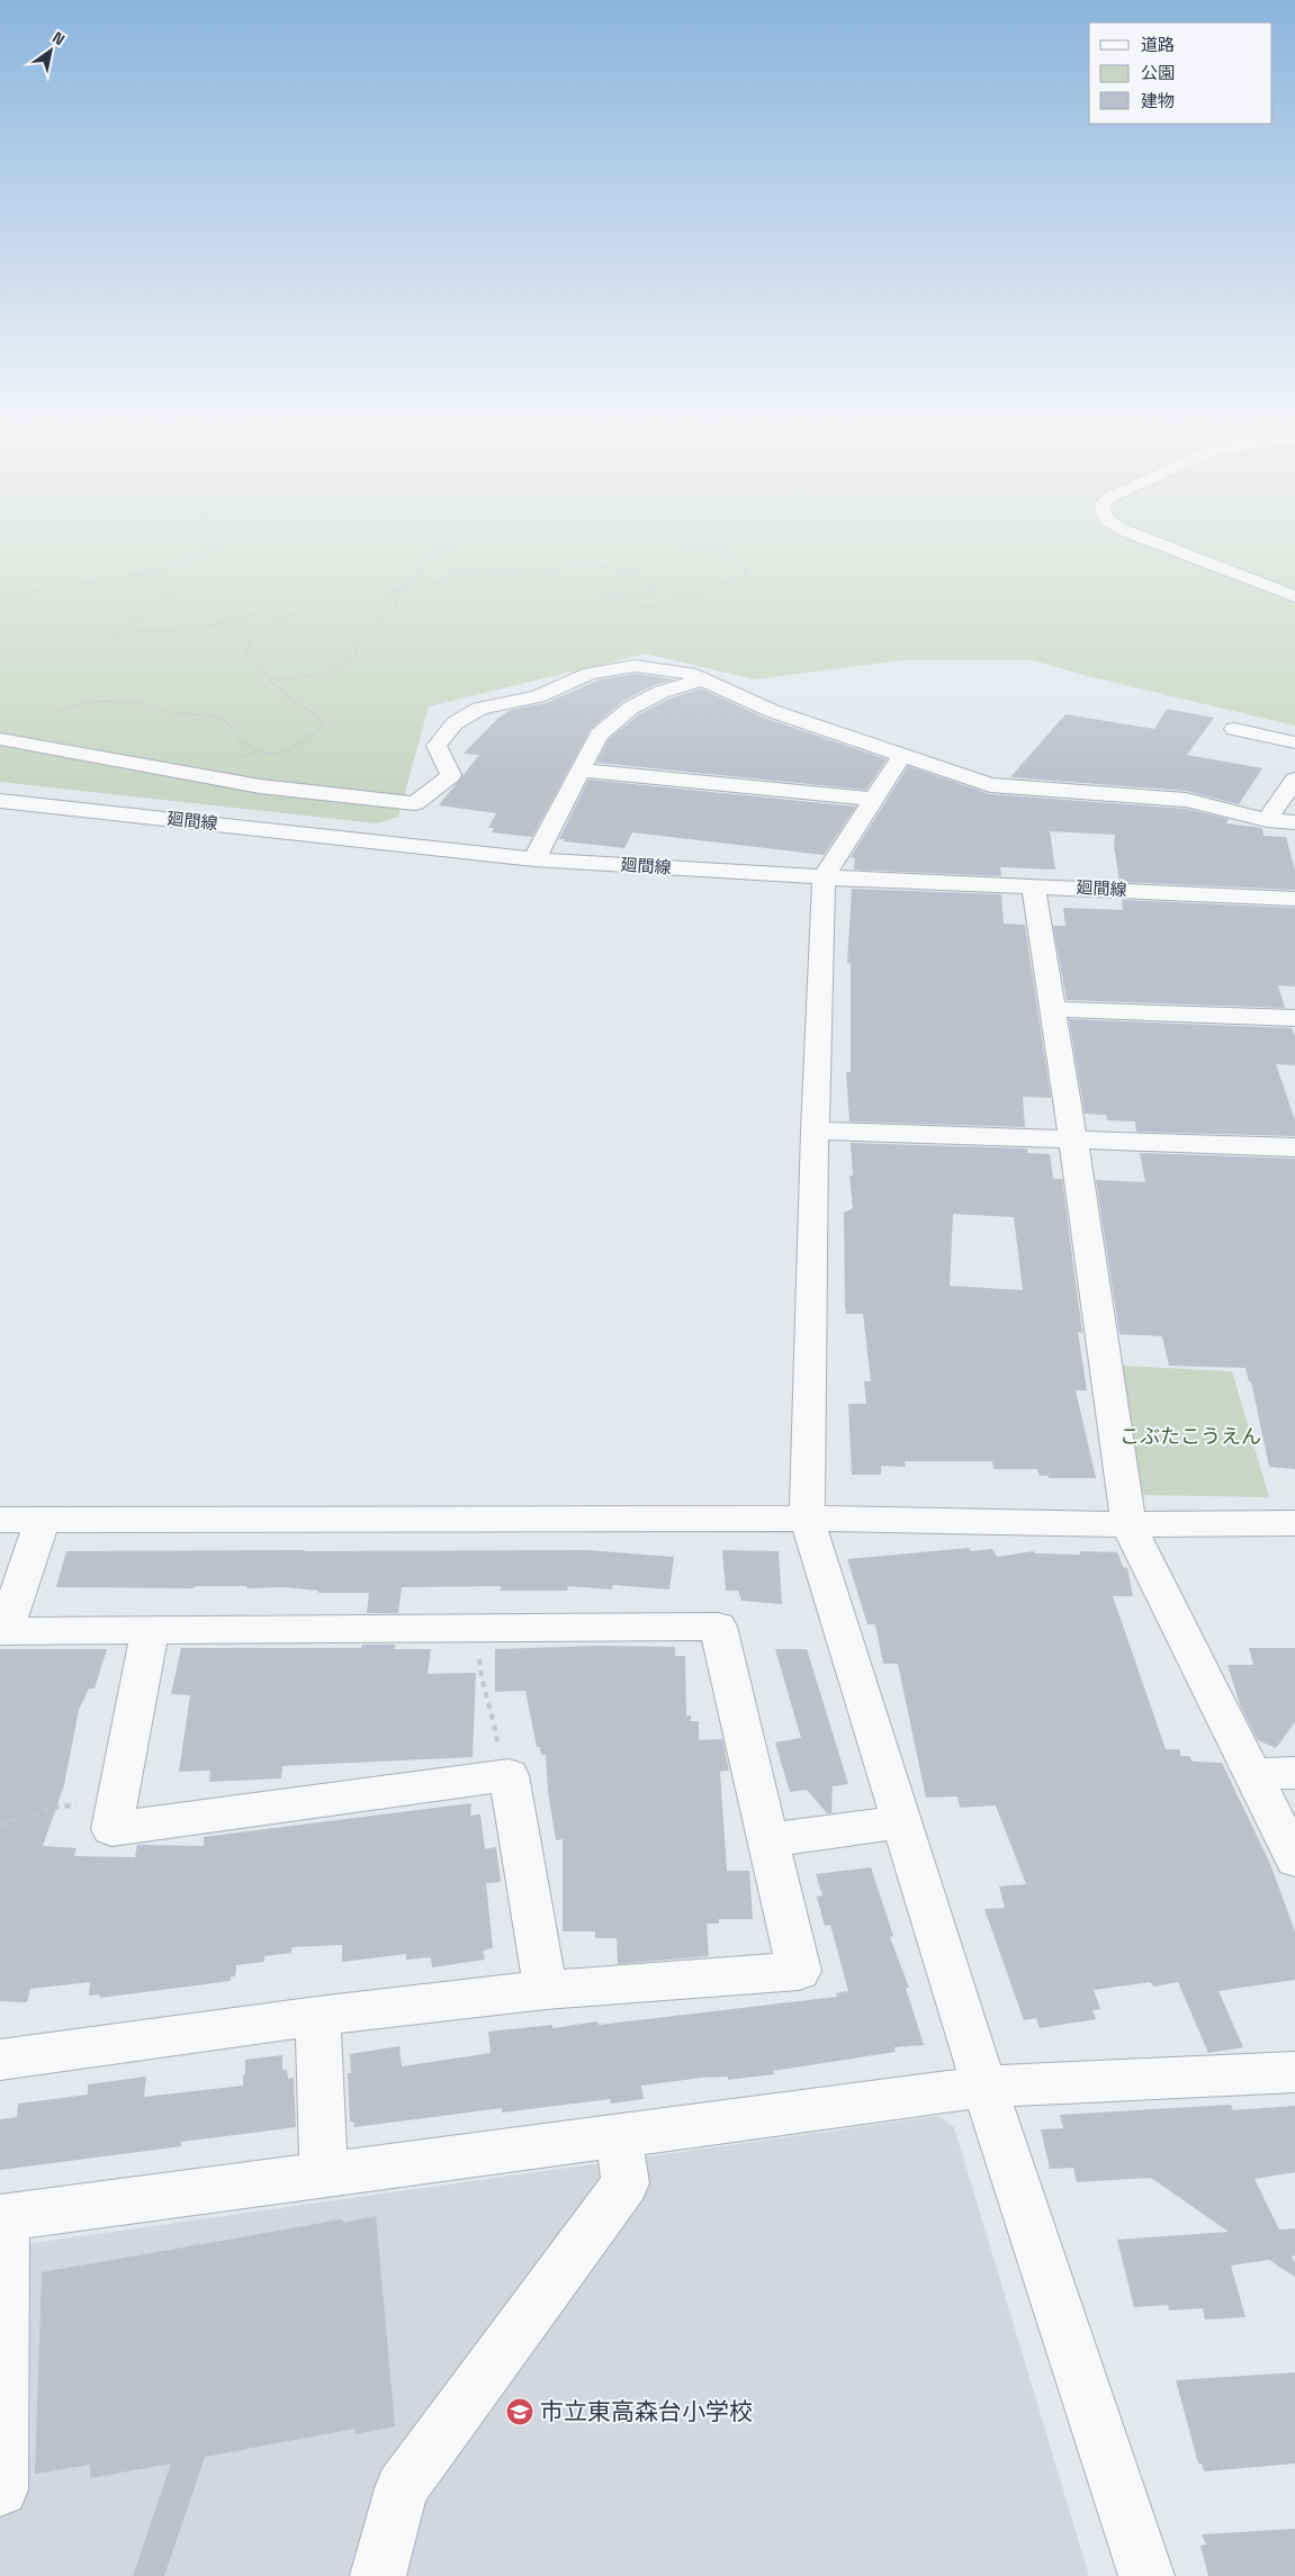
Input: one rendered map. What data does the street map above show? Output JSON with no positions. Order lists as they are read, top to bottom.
{
  "streets": {
    "street": ["廻間線"]
  },
  "parks": ["こぶたこうえん"],
  "places": {
    "school or university": ["市立東高森台小学校"]
  },
  "legend": ["道路", "公園", "建物"],
  "north": "top right"
}
